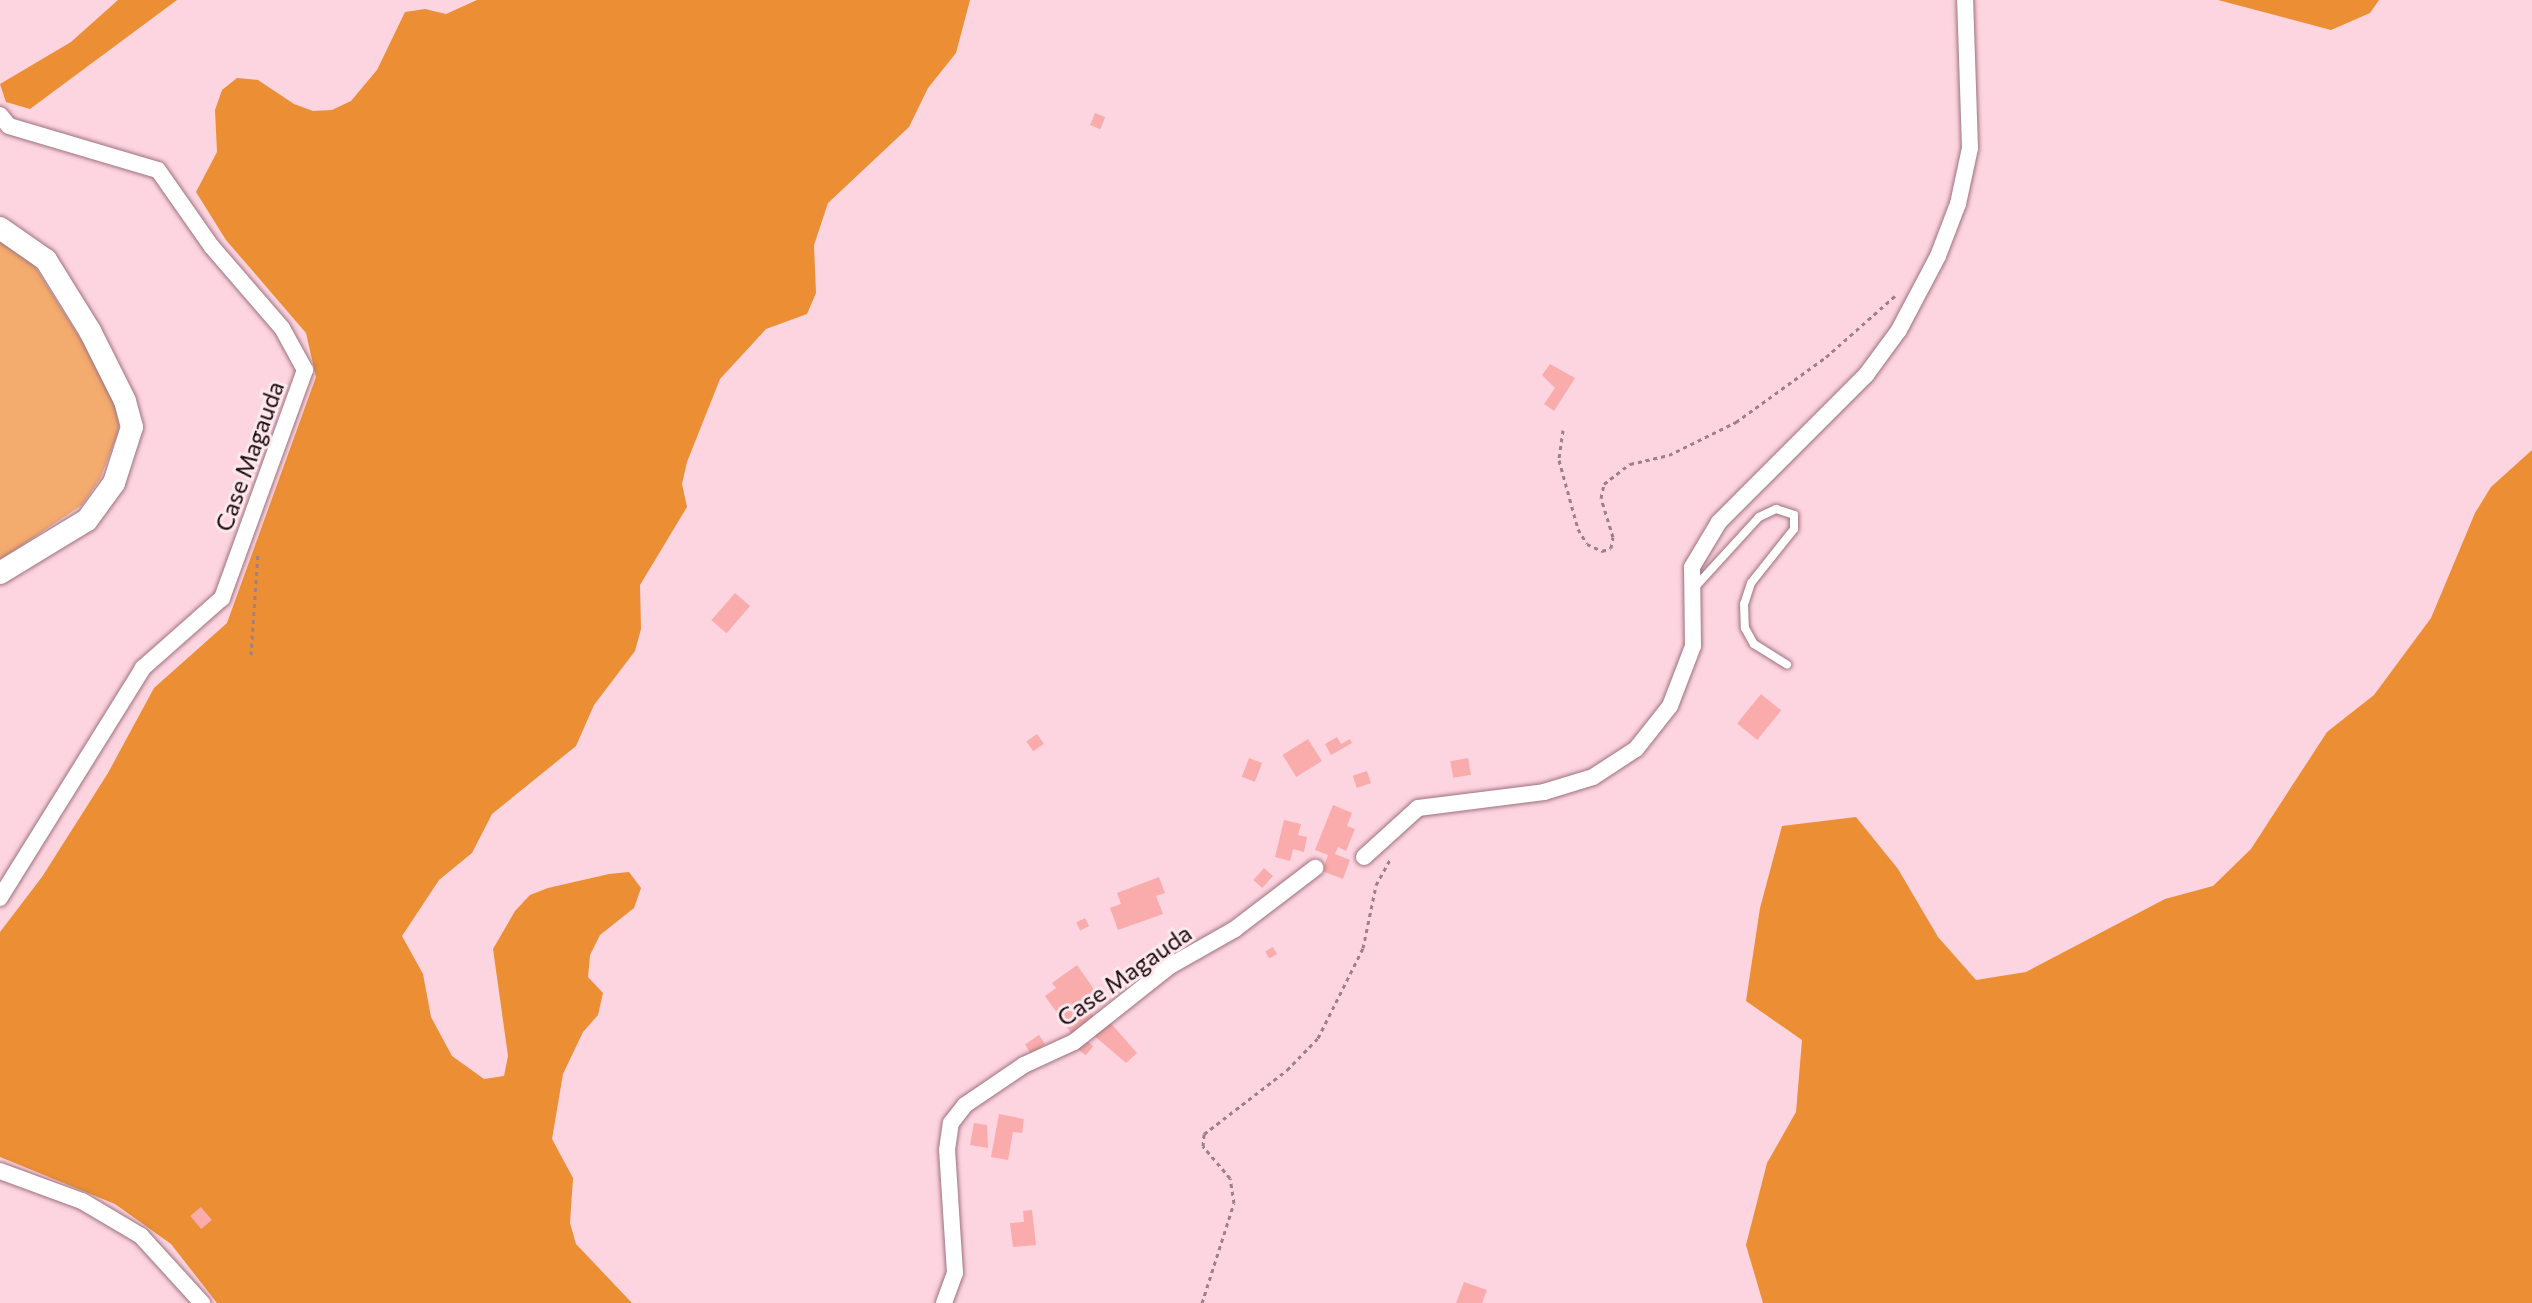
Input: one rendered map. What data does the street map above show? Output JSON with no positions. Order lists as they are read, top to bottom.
{
  "streets": {
    "street": ["Case Magauda"]
  }
}
